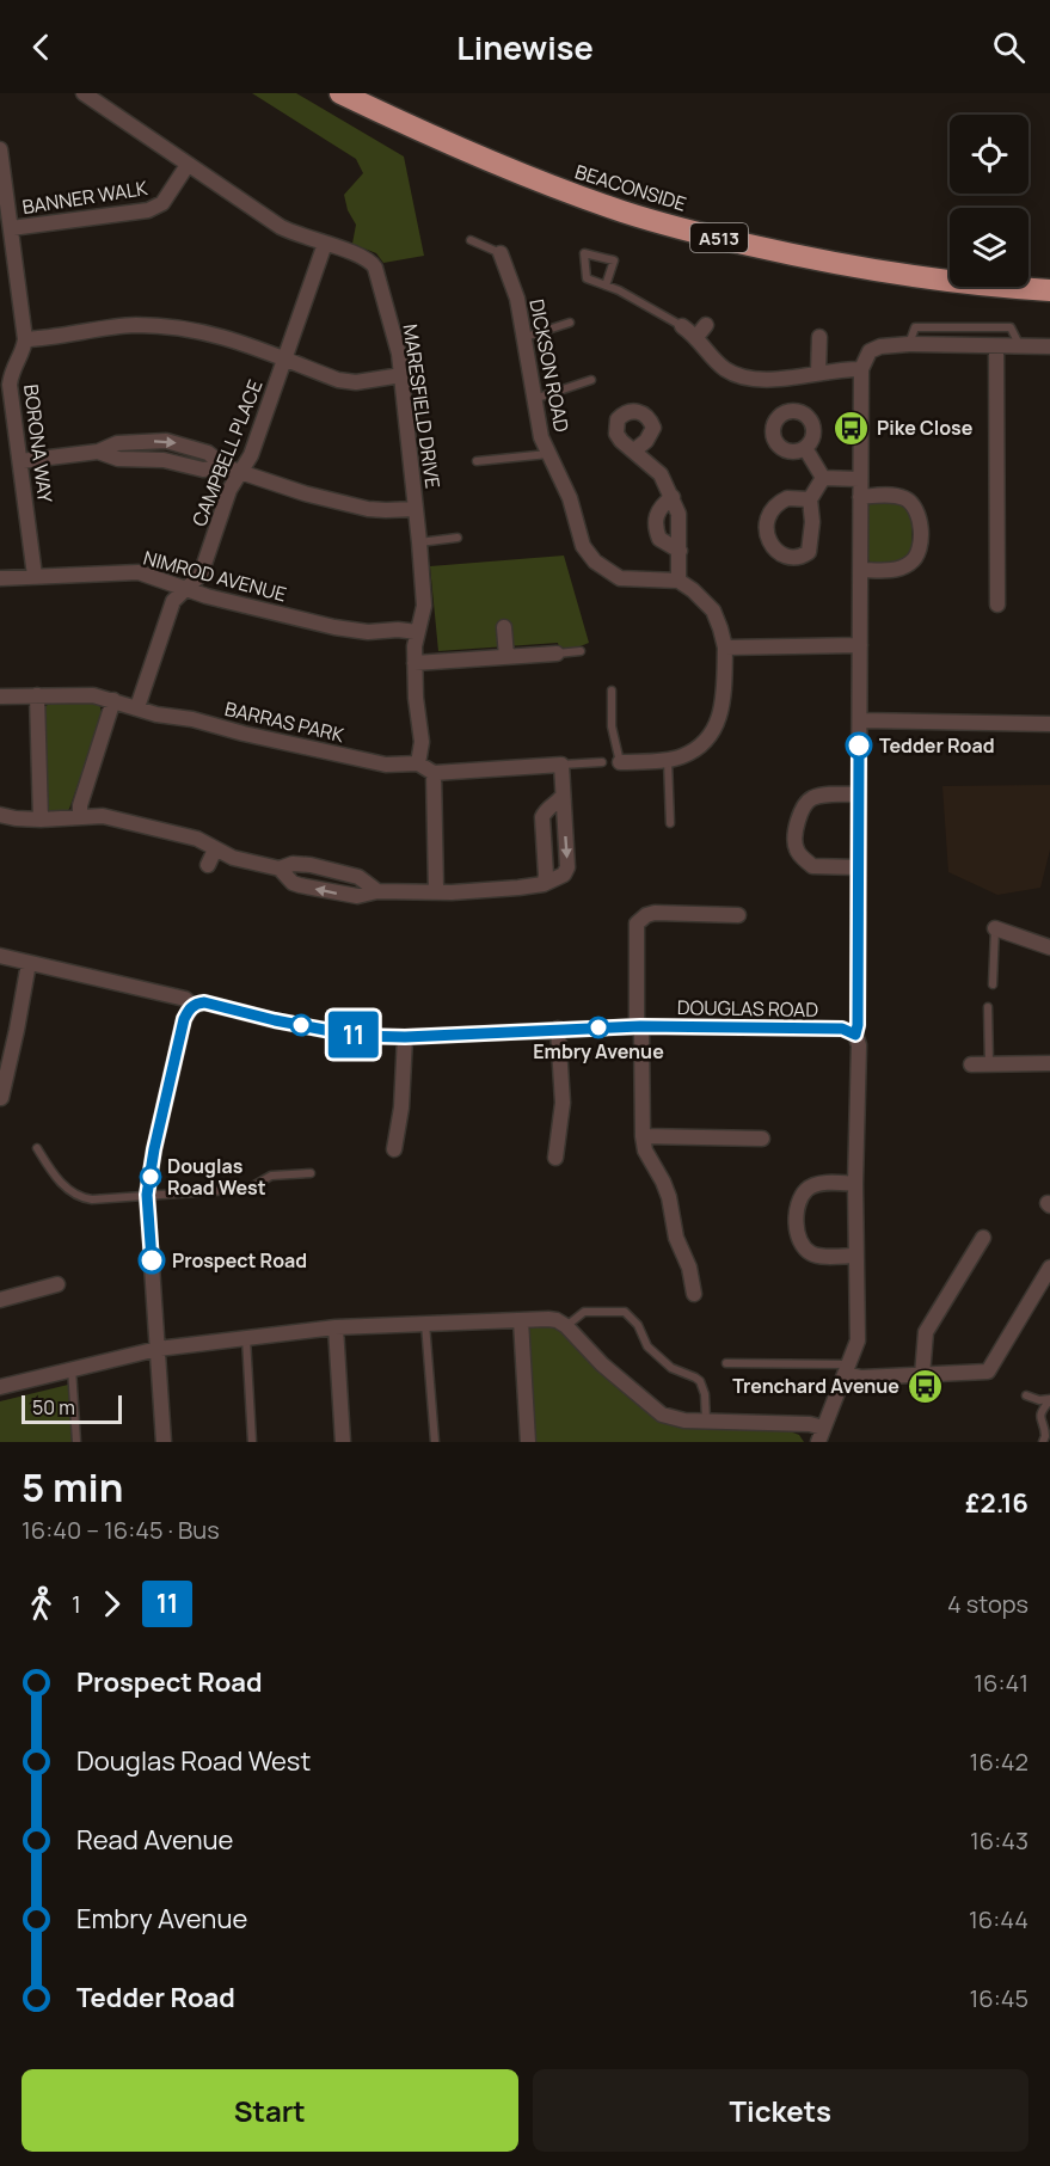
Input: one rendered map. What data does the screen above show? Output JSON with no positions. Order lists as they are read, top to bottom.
{
  "streets": {
    "highway": ["BEACONSIDE", "A513"],
    "street": [
      "BANNER WALK",
      "DICKSON ROAD",
      "MARESFIELD DRIVE",
      "BORONA WAY",
      "CAMPBELL PLACE",
      "NIMROD AVENUE",
      "BARRAS PARK",
      "DOUGLAS ROAD"
    ]
  },
  "crossings": [
    ["BANNER WALK", "MARESFIELD DRIVE"],
    ["MARESFIELD DRIVE", "CAMPBELL PLACE"],
    ["MARESFIELD DRIVE", "NIMROD AVENUE"],
    ["MARESFIELD DRIVE", "BARRAS PARK"],
    ["BORONA WAY", "NIMROD AVENUE"],
    ["CAMPBELL PLACE", "NIMROD AVENUE"],
    ["CAMPBELL PLACE", "BARRAS PARK"]
  ],
  "places": {
    "bus stop": ["Pike Close", "Trenchard Avenue"],
    "other": [
      "Tedder Road",
      "Embry Avenue",
      "Douglas Road West",
      "Prospect Road"
    ]
  },
  "lines": ["bus line 11"],
  "scale_bar": "50 m",
  "page": {
    "header": "Linewise",
    "on_map": "11",
    "scale": "50 m",
    "heading": ["5 min", "16:40 – 16:45 · Bus", "£2.16"],
    "legs": ["1", "11", "4 stops"],
    "list": [
      {
        "name": "Prospect Road",
        "value": "16:41"
      },
      {
        "name": "Douglas Road West",
        "value": "16:42"
      },
      {
        "name": "Read Avenue",
        "value": "16:43"
      },
      {
        "name": "Embry Avenue",
        "value": "16:44"
      },
      {
        "name": "Tedder Road",
        "value": "16:45"
      }
    ],
    "buttons": ["Start", "Tickets"]
  }
}
